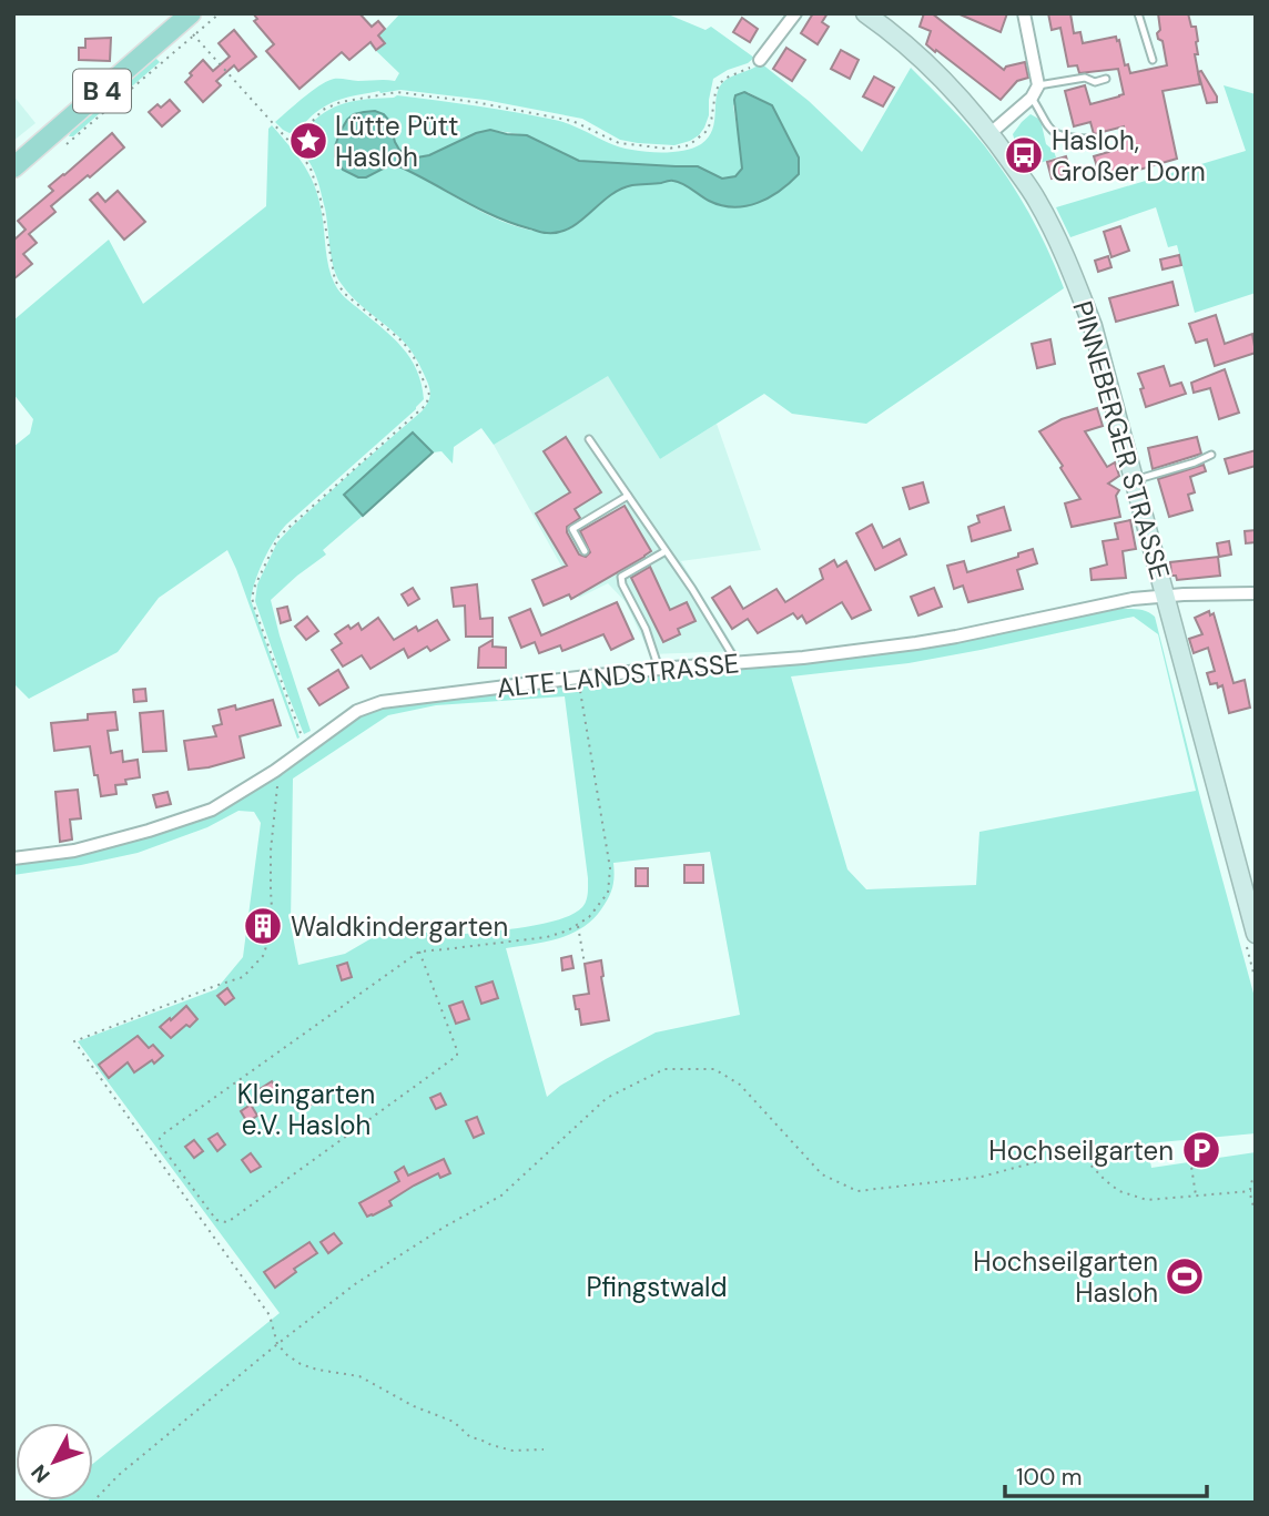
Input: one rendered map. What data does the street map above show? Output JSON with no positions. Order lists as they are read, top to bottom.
{
  "streets": {
    "main road": ["B 4", "PINNEBERGER STRASSE"],
    "street": ["ALTE LANDSTRASSE"]
  },
  "crossings": [
    ["PINNEBERGER STRASSE", "ALTE LANDSTRASSE"]
  ],
  "parks": ["Kleingarten e.V. Hasloh", "Pfingstwald"],
  "places": {
    "place": ["Lütte Pütt Hasloh"],
    "bus stop": ["Hasloh, Großer Dorn"],
    "building": ["Waldkindergarten"],
    "parking": ["Hochseilgarten"],
    "sports": ["Hochseilgarten Hasloh"]
  },
  "scale_bar": "100 m",
  "north": "bottom left"
}
